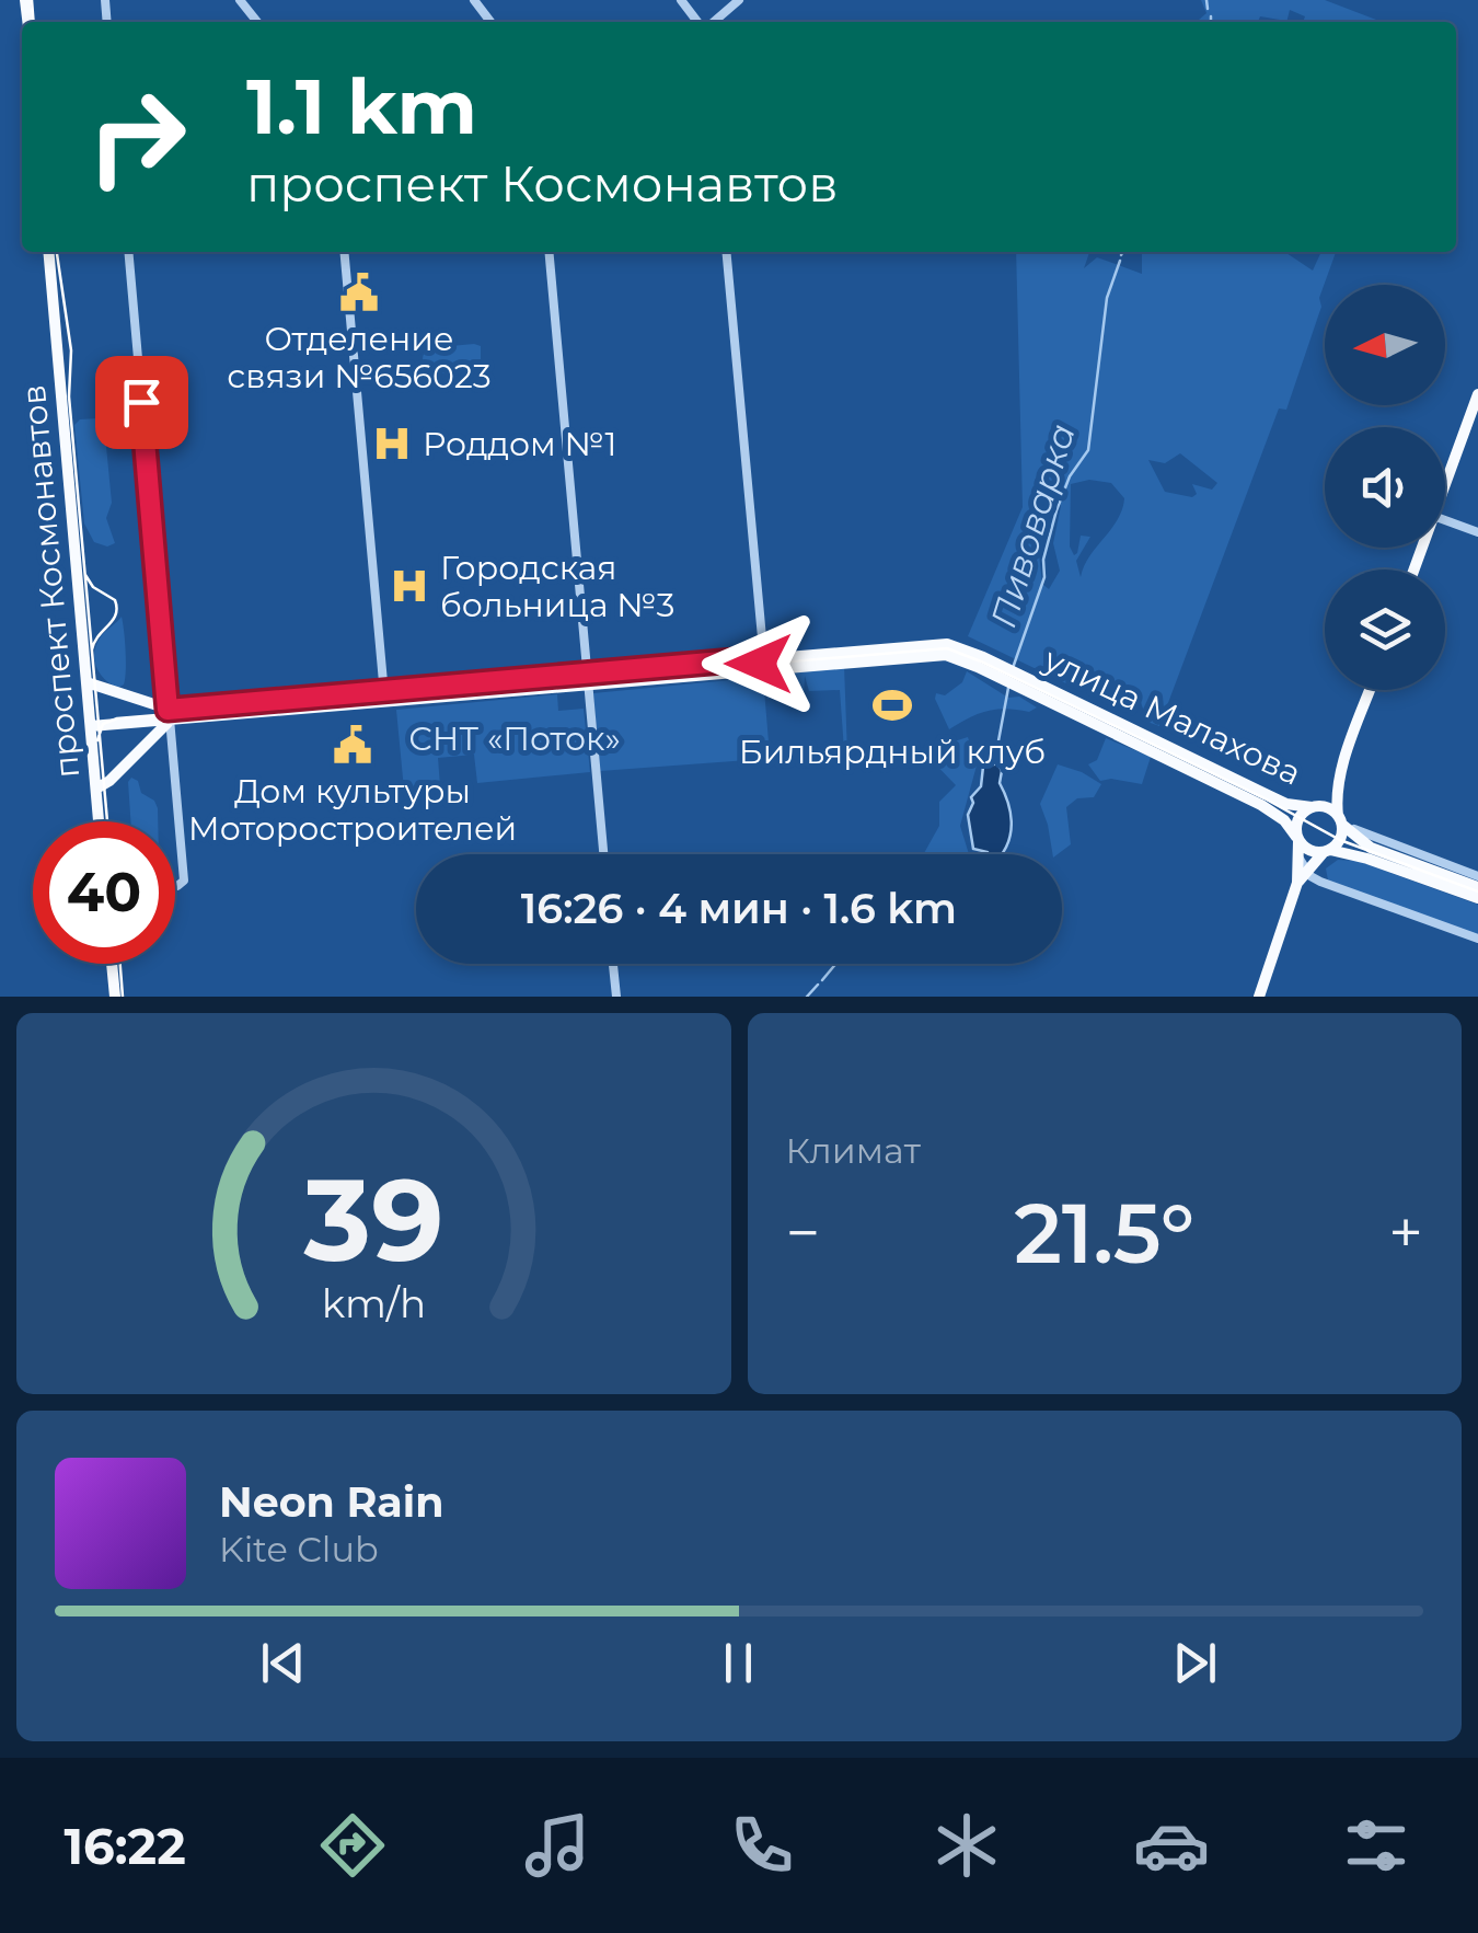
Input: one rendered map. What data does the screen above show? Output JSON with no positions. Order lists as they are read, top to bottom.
{
  "streets": {
    "main road": ["проспект Космонавтов", "улица Малахова"]
  },
  "crossings": [
    ["проспект Космонавтов", "улица Малахова"]
  ],
  "water": ["Пивоварка"],
  "parks": ["СНТ «Поток»"],
  "places": {
    "public building": ["Отделение связи №656023", "Дом культуры Моторостроителей"],
    "hospital": ["Роддом №1", "Городская больница №3"],
    "sports": ["Бильярдный клуб"]
  },
  "north": "left",
  "page": {
    "turn": ["1.1 km", "проспект Космонавтов"],
    "limit": "40",
    "trip": "16:26 · 4 мин · 1.6 km",
    "tile": "Климат",
    "heat": ["−", "21.5°", "+"],
    "song": ["Neon Rain", "Kite Club"],
    "tabs": "16:22",
    "gauge": ["39", "km/h"]
  }
}
